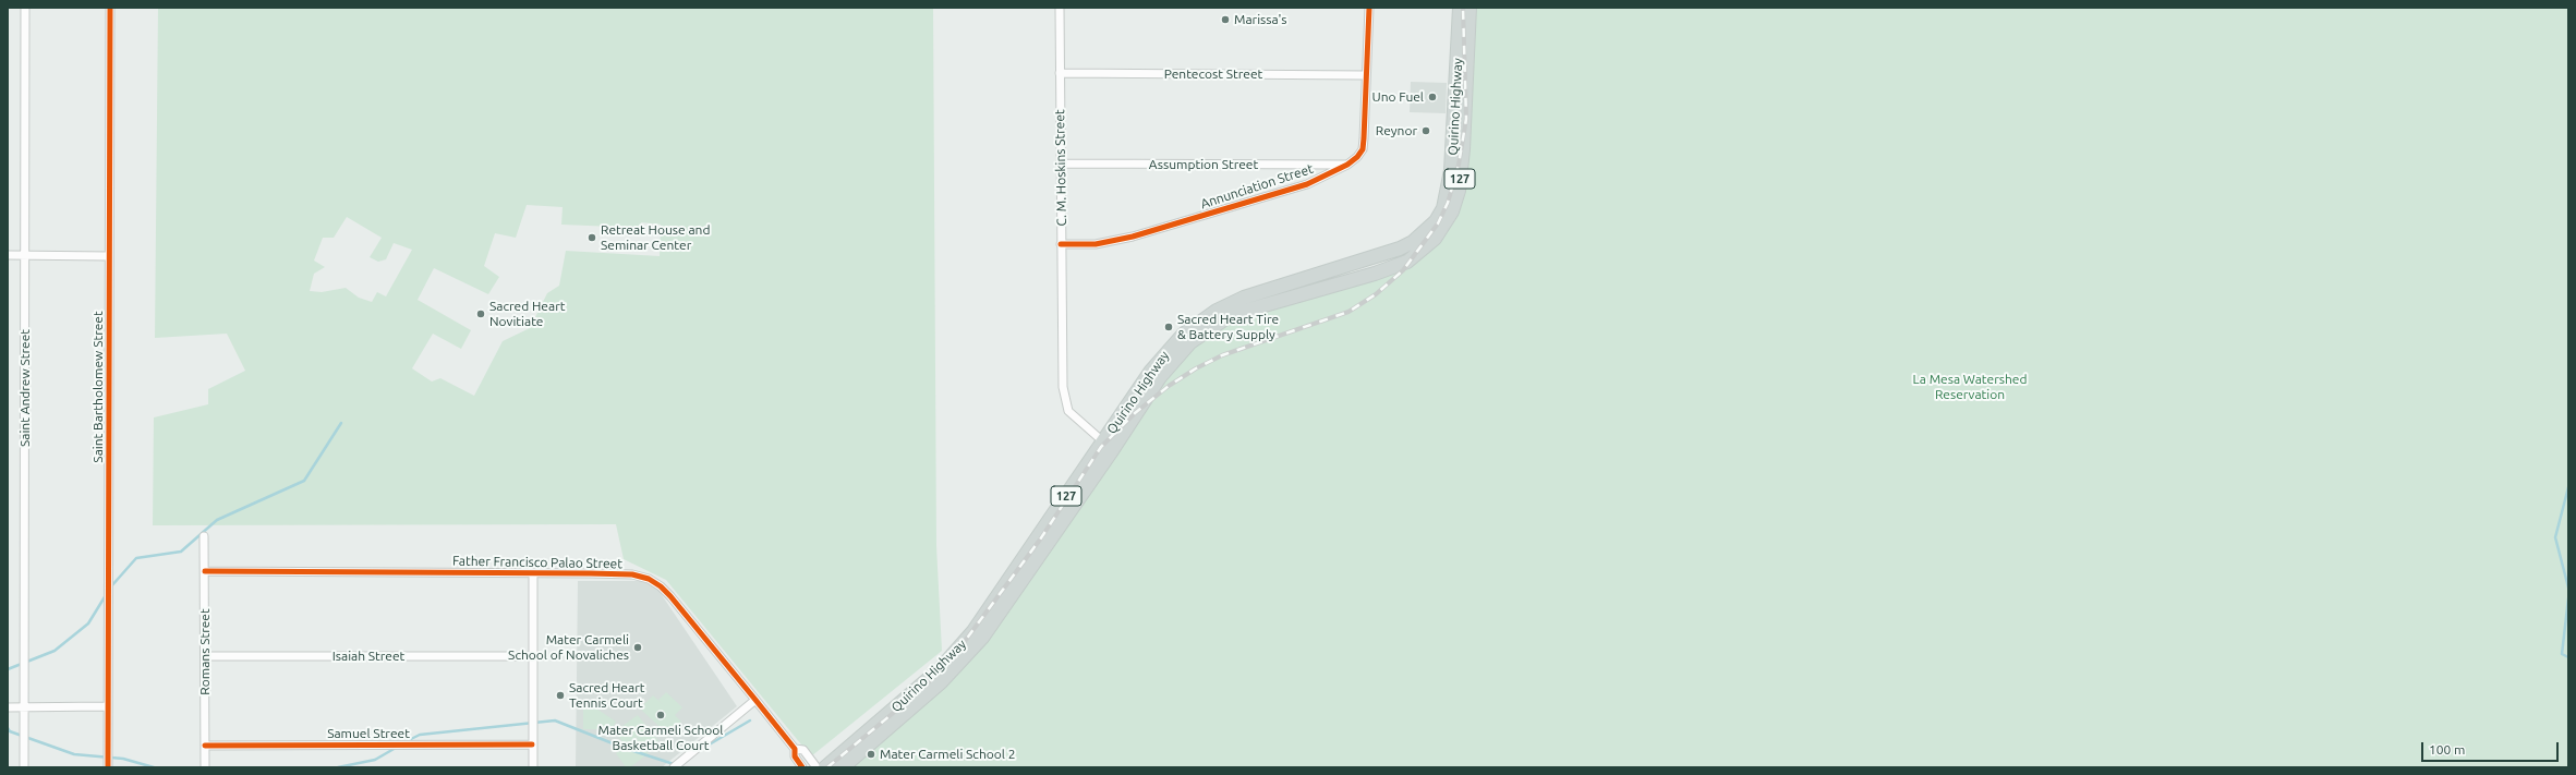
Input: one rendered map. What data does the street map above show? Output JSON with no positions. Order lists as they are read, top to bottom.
{
  "streets": {
    "main road": ["Quirino Highway", "127"],
    "street": [
      "Pentecost Street",
      "Assumption Street",
      "C. M. Hoskins Street",
      "Annunciation Street",
      "Saint Bartholomew Street",
      "Saint Andrew Street",
      "Father Francisco Palao Street",
      "Romans Street",
      "Isaiah Street",
      "Samuel Street"
    ]
  },
  "crossings": [
    ["Pentecost Street", "C. M. Hoskins Street"],
    ["Pentecost Street", "Annunciation Street"],
    ["Quirino Highway", "C. M. Hoskins Street"],
    ["Assumption Street", "C. M. Hoskins Street"],
    ["Assumption Street", "Annunciation Street"],
    ["C. M. Hoskins Street", "Annunciation Street"],
    ["Father Francisco Palao Street", "Romans Street"],
    ["Romans Street", "Isaiah Street"],
    ["Romans Street", "Samuel Street"]
  ],
  "parks": ["La Mesa Watershed Reservation"],
  "places": [
    "Marissa's",
    "Uno Fuel",
    "Reynor",
    "Retreat House and Seminar Center",
    "Sacred Heart Novitiate",
    "Sacred Heart Tire & Battery Supply",
    "Mater Carmeli School of Novaliches",
    "Sacred Heart Tennis Court",
    "Mater Carmeli School Basketball Court",
    "Mater Carmeli School 2"
  ],
  "scale_bar": "100 m"
}
